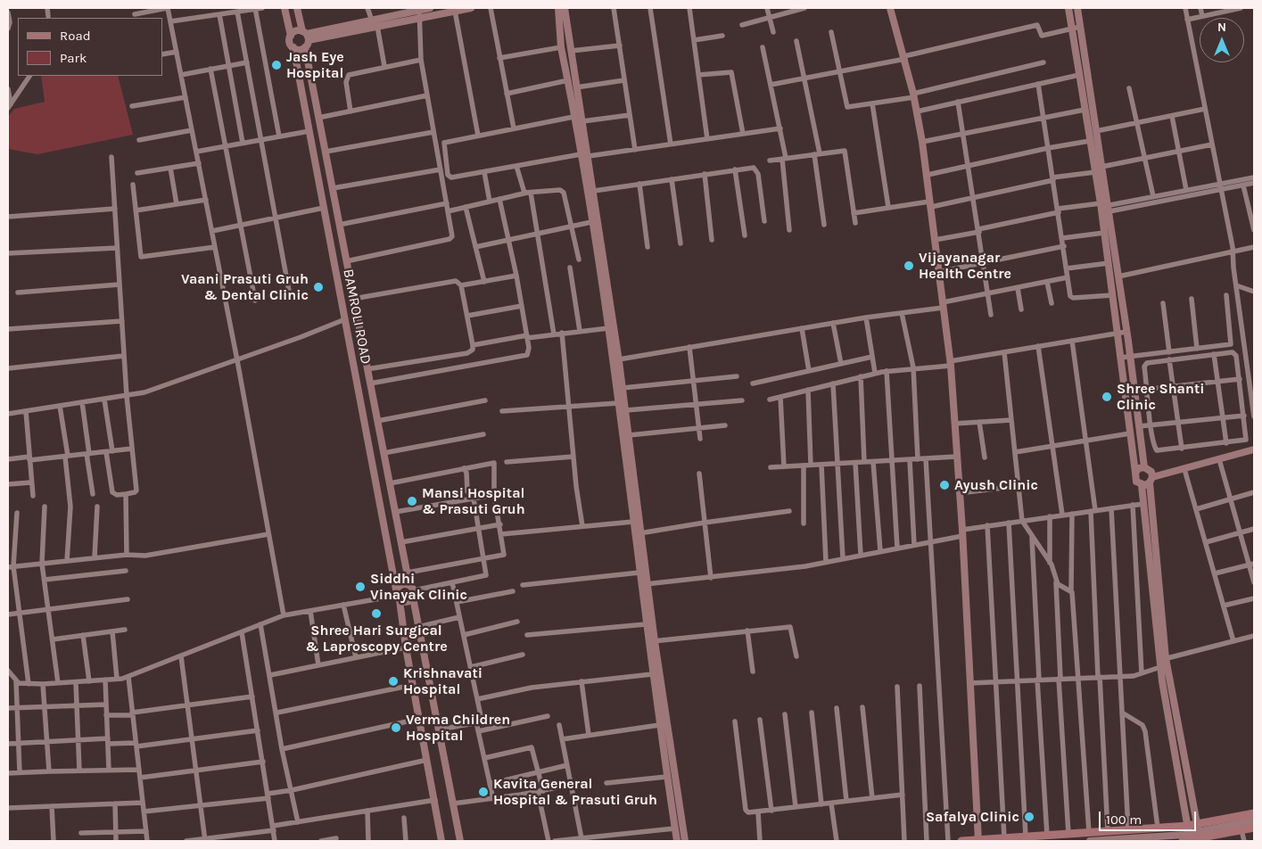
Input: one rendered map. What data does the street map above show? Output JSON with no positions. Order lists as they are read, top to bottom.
{
  "streets": {
    "street": ["BAMROLI ROAD"]
  },
  "places": [
    "Jash Eye Hospital",
    "Vijayanagar Health Centre",
    "Vaani Prasuti Gruh & Dental Clinic",
    "Shree Shanti Clinic",
    "Ayush Clinic",
    "Mansi Hospital & Prasuti Gruh",
    "Siddhi Vinayak Clinic",
    "Shree Hari Surgical & Laproscopy Centre",
    "Krishnavati Hospital",
    "Verma Children Hospital",
    "Kavita General Hospital & Prasuti Gruh",
    "Safalya Clinic"
  ],
  "legend": ["Road", "Park"],
  "scale_bar": "100 m",
  "north": "top"
}
